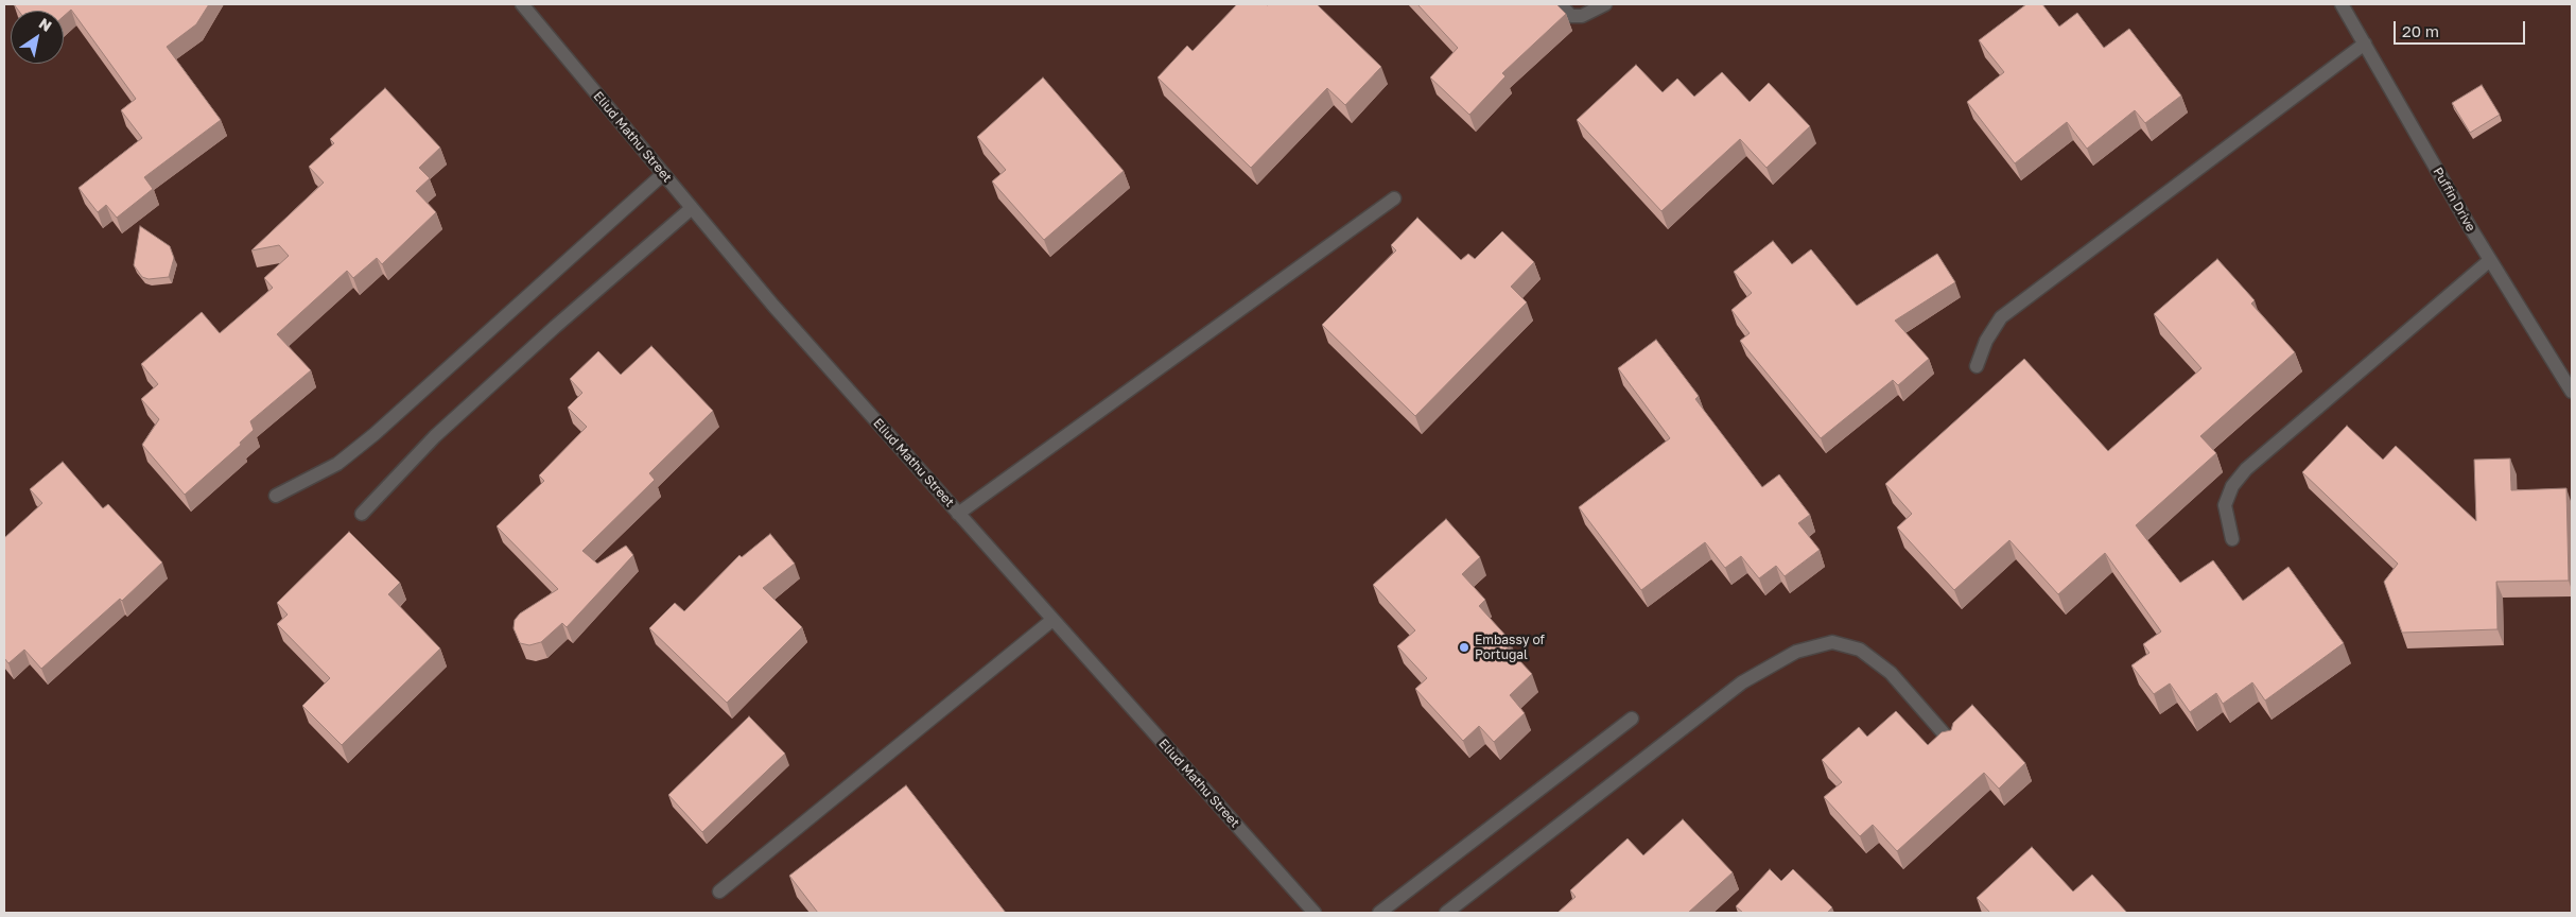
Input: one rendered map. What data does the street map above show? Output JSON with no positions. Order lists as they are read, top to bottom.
{
  "streets": {
    "street": ["Eliud Mathu Street", "Puffin Drive"]
  },
  "places": ["Embassy of Portugal"],
  "scale_bar": "20 m",
  "north": "top right"
}
